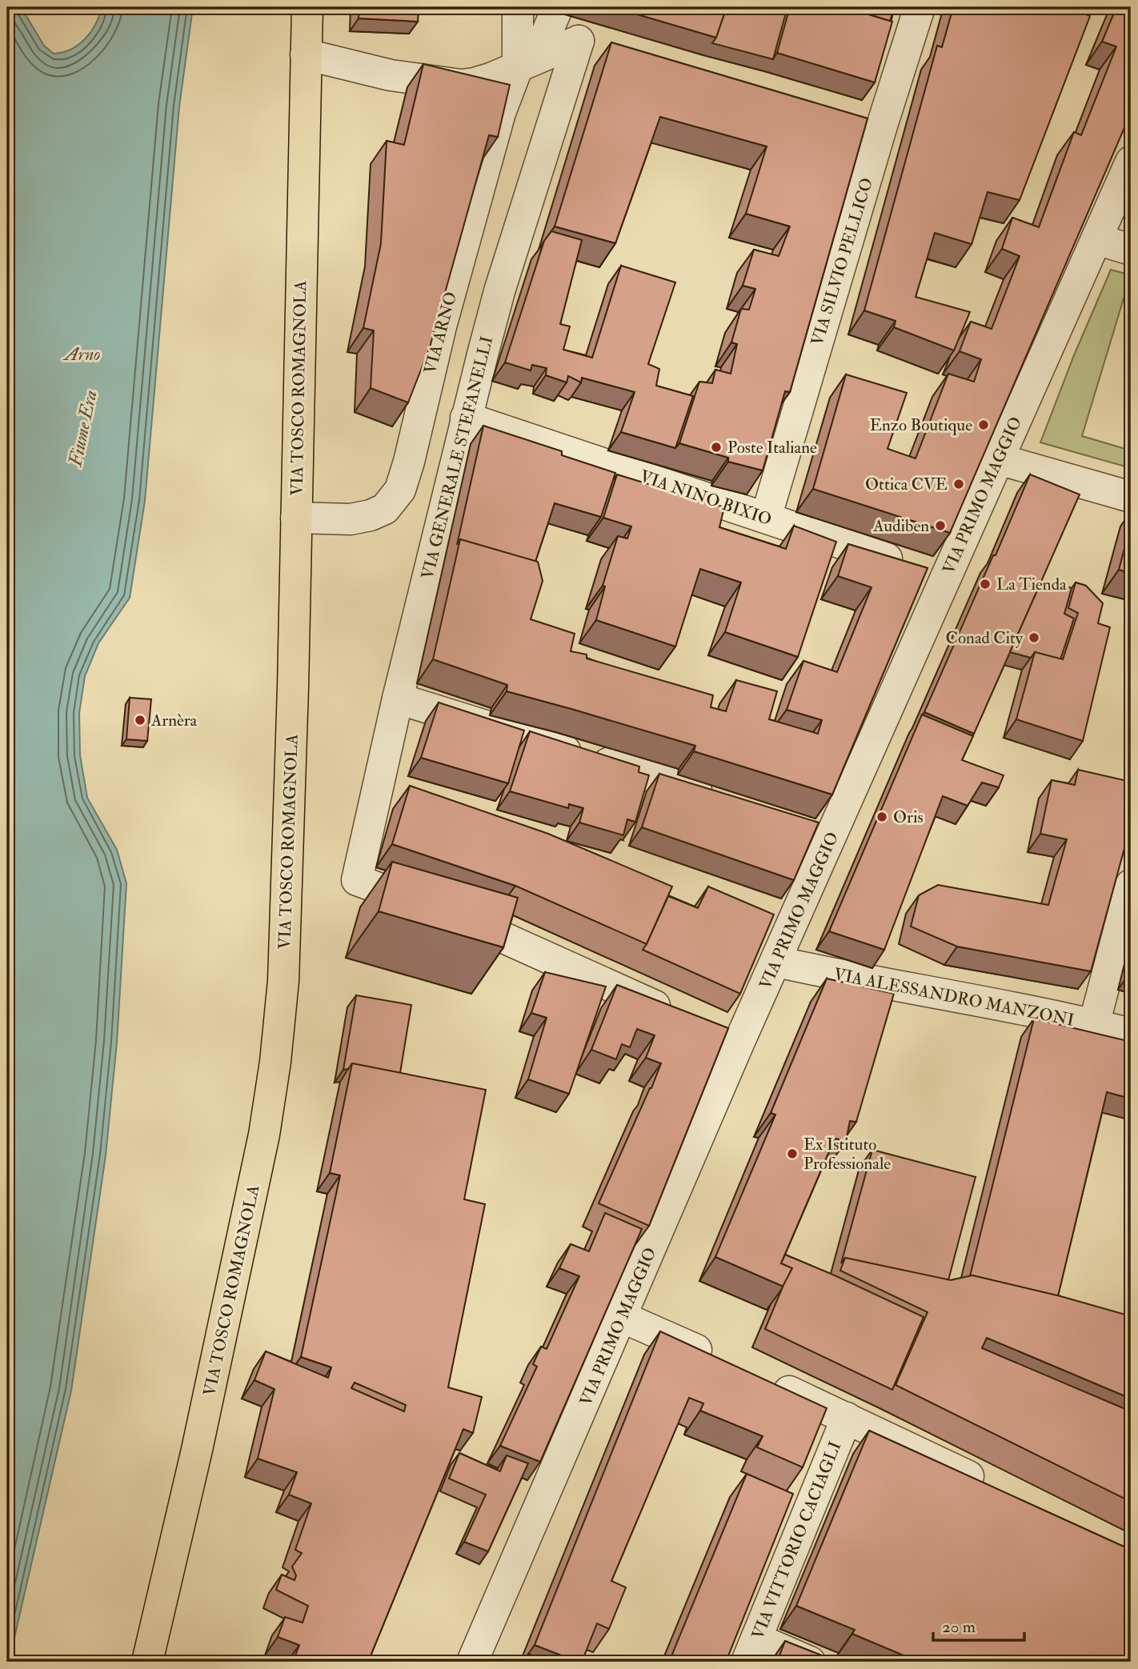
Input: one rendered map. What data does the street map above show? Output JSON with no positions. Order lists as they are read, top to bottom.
{
  "streets": {
    "main road": ["VIA TOSCO ROMAGNOLA"],
    "street": [
      "VIA SILVIO PELLICO",
      "VIA ARNO",
      "VIA GENERALE STEFANELLI",
      "VIA PRIMO MAGGIO",
      "VIA NINO BIXIO",
      "VIA ALESSANDRO MANZONI",
      "VIA VITTORIO CACIAGLI"
    ]
  },
  "crossings": [
    ["VIA SILVIO PELLICO", "VIA NINO BIXIO"],
    ["VIA ARNO", "VIA TOSCO ROMAGNOLA"],
    ["VIA ARNO", "VIA GENERALE STEFANELLI"],
    ["VIA GENERALE STEFANELLI", "VIA NINO BIXIO"],
    ["VIA PRIMO MAGGIO", "VIA NINO BIXIO"],
    ["VIA PRIMO MAGGIO", "VIA ALESSANDRO MANZONI"]
  ],
  "water": ["Arno", "Fiume Era"],
  "places": [
    "Enzo Boutique",
    "Poste Italiane",
    "Ottica CVE",
    "Audiben",
    "La Tienda",
    "Conad City",
    "Arnèra",
    "Oris",
    "Ex Istituto Professionale"
  ],
  "scale_bar": "20 m"
}
